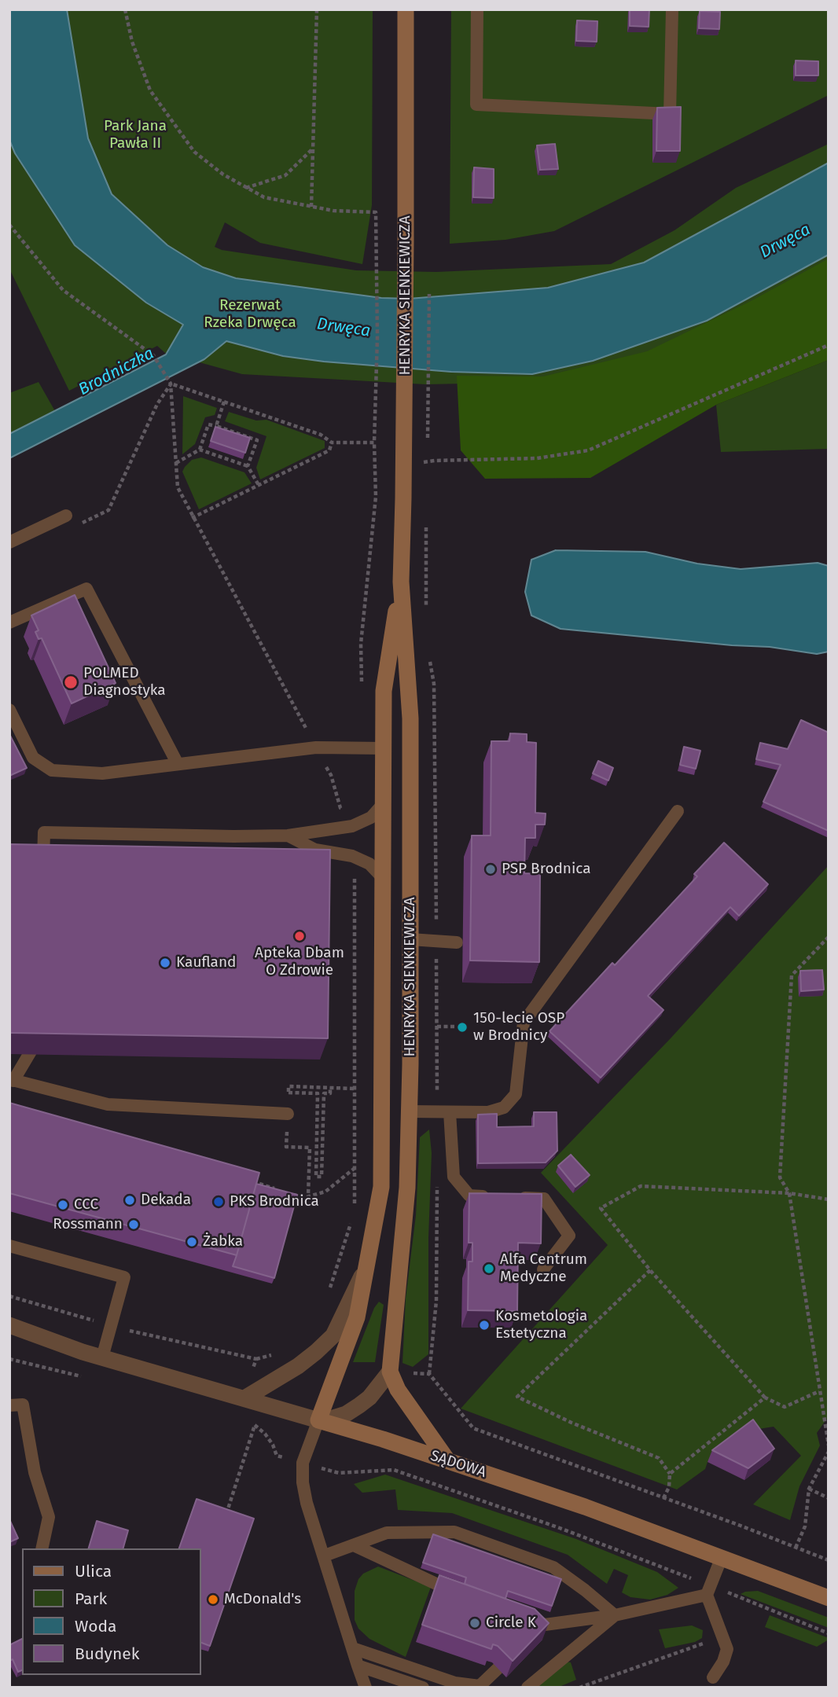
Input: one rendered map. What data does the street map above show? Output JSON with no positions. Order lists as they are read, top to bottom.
{
  "streets": {
    "main road": ["HENRYKA SIENKIEWICZA", "SĄDOWA"]
  },
  "crossings": [
    ["HENRYKA SIENKIEWICZA", "SĄDOWA"]
  ],
  "water": ["Drwęca", "Brodniczka"],
  "parks": ["Park Jana Pawła II", "Rezerwat Rzeka Drwęca"],
  "places": [
    "POLMED Diagnostyka",
    "PSP Brodnica",
    "Apteka Dbam O Zdrowie",
    "Kaufland",
    "150-lecie OSP w Brodnicy",
    "Dekada",
    "PKS Brodnica",
    "CCC",
    "Rossmann",
    "Żabka",
    "Alfa Centrum Medyczne",
    "Kosmetologia Estetyczna",
    "McDonald's",
    "Circle K"
  ],
  "legend": [
    "Ulica",
    "Park",
    "Woda",
    "Budynek"
  ]
}
